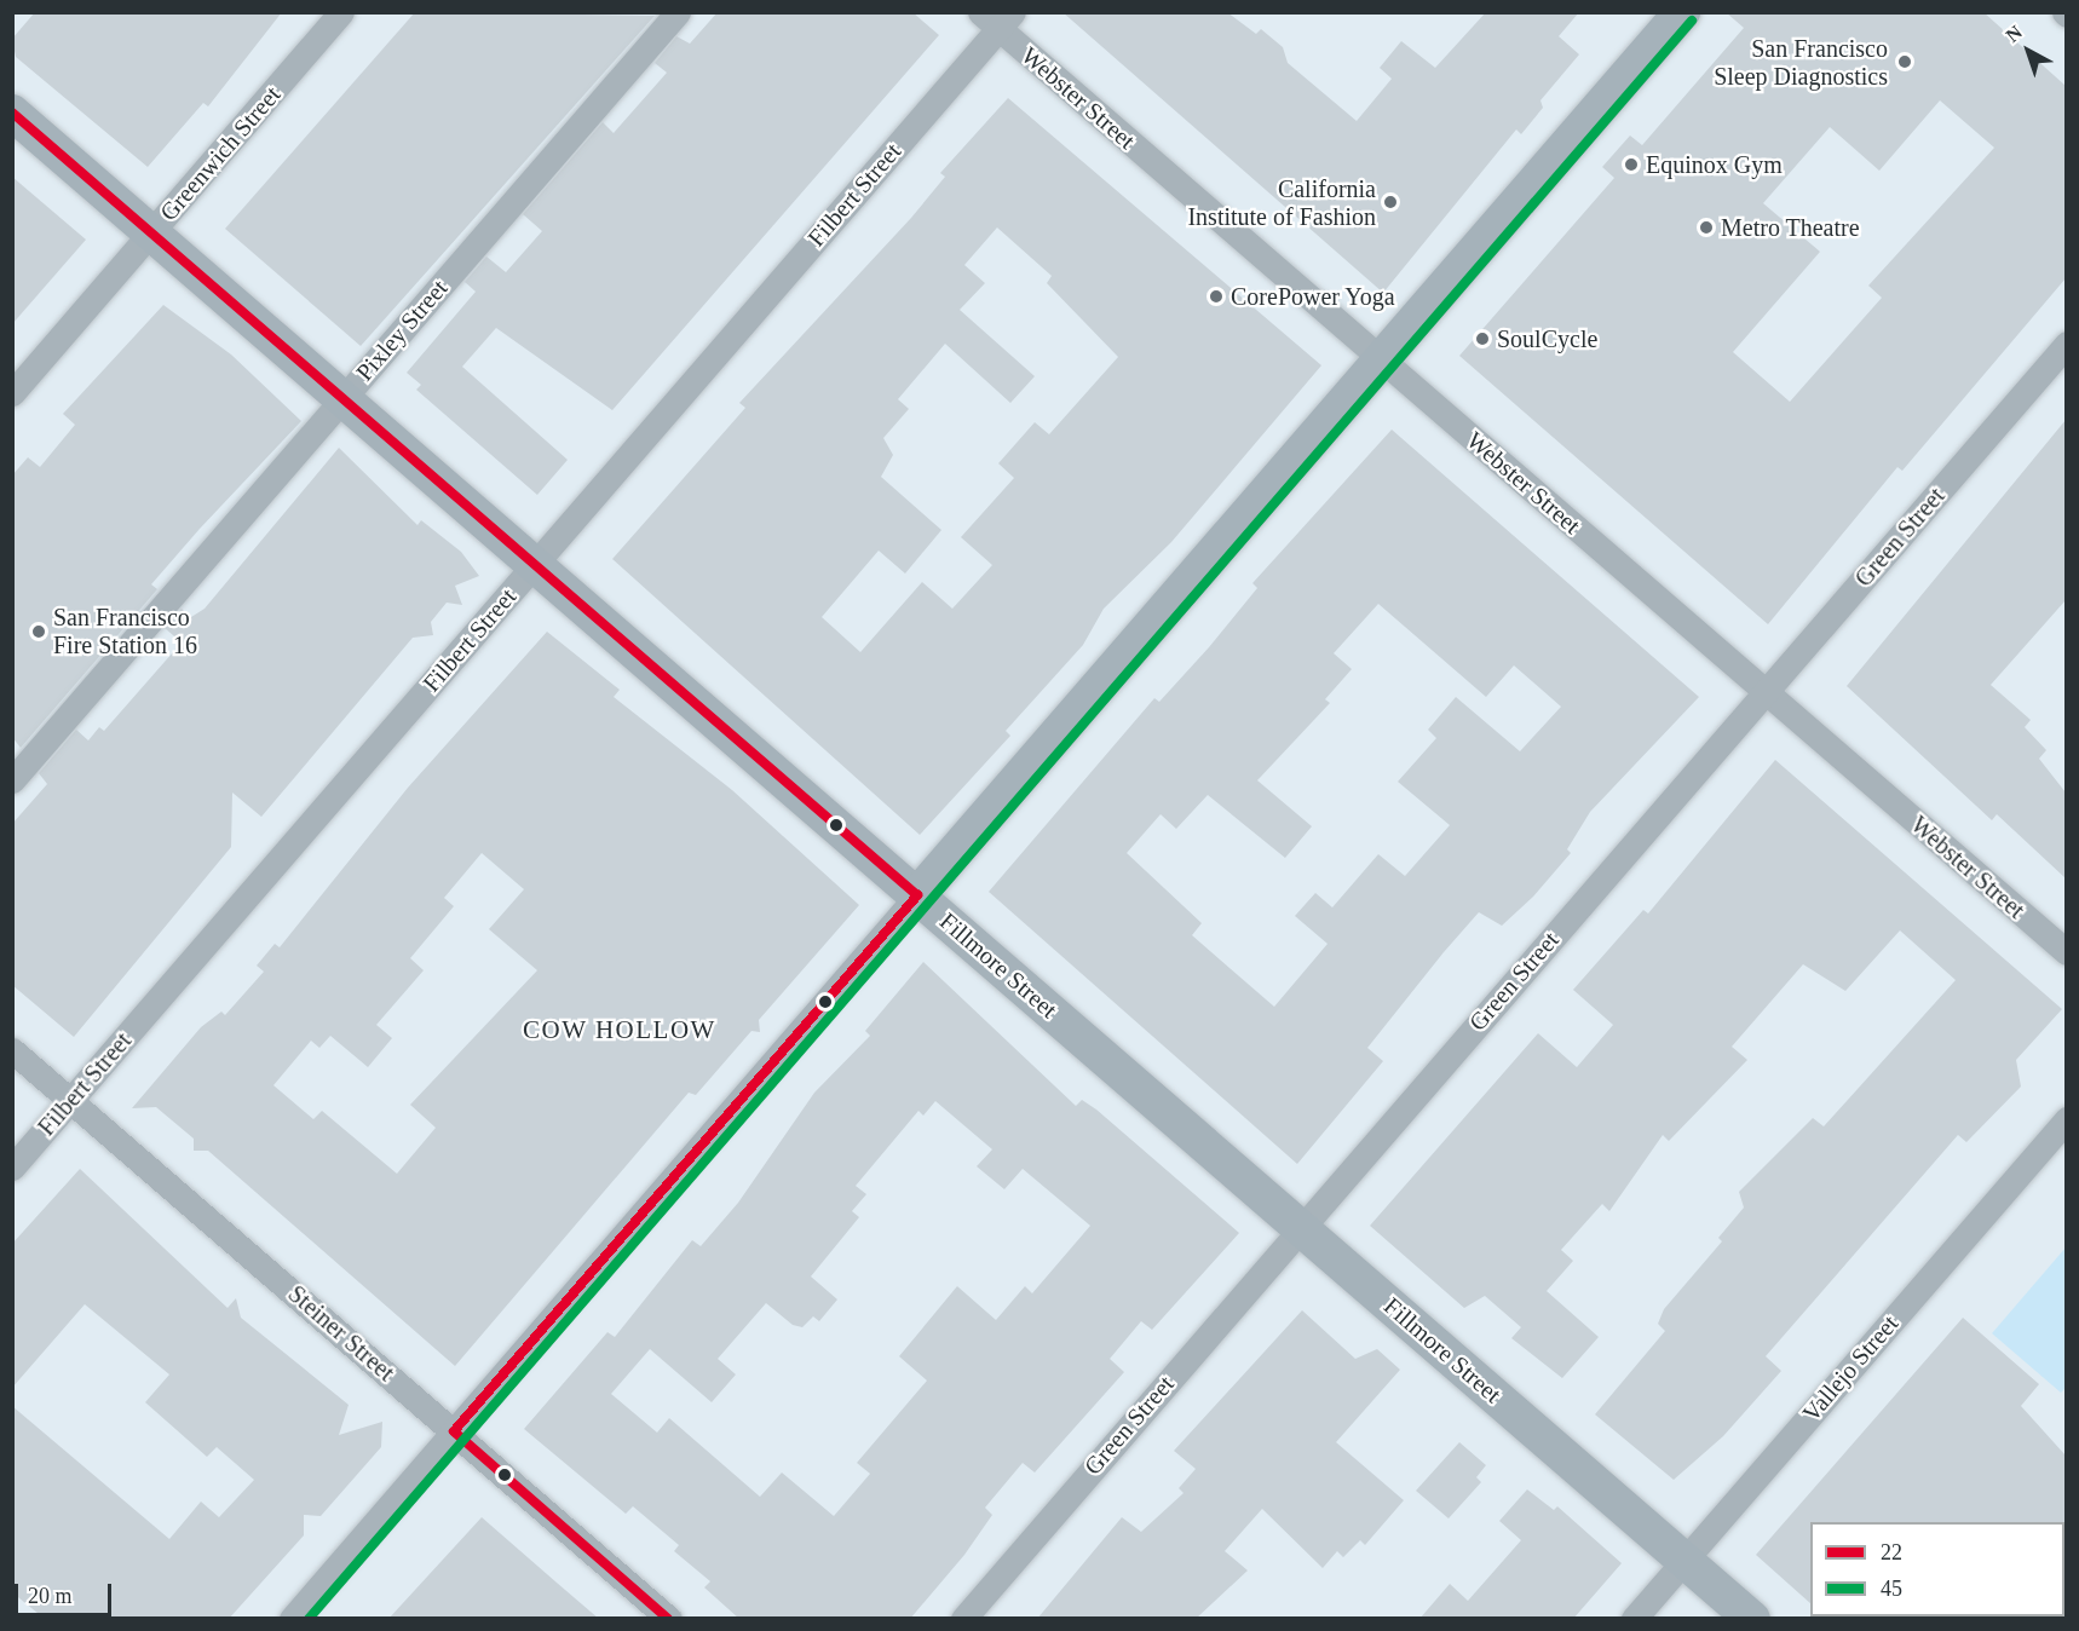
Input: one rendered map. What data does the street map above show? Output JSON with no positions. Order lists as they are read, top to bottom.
{
  "streets": {
    "street": [
      "Webster Street",
      "Greenwich Street",
      "Filbert Street",
      "Pixley Street",
      "Green Street",
      "Fillmore Street",
      "Steiner Street",
      "Vallejo Street"
    ]
  },
  "crossings": [
    ["Webster Street", "Filbert Street"],
    ["Webster Street", "Green Street"],
    ["Greenwich Street", "Fillmore Street"],
    ["Filbert Street", "Fillmore Street"],
    ["Filbert Street", "Steiner Street"],
    ["Pixley Street", "Fillmore Street"],
    ["Green Street", "Fillmore Street"],
    ["Fillmore Street", "Vallejo Street"]
  ],
  "districts": ["COW HOLLOW"],
  "places": [
    "San Francisco Sleep Diagnostics",
    "Equinox Gym",
    "California Institute of Fashion",
    "Metro Theatre",
    "CorePower Yoga",
    "SoulCycle",
    "San Francisco Fire Station 16"
  ],
  "lines": ["transit line 45", "transit line 22"],
  "legend": ["22", "45"],
  "scale_bar": "20 m",
  "north": "top left"
}
